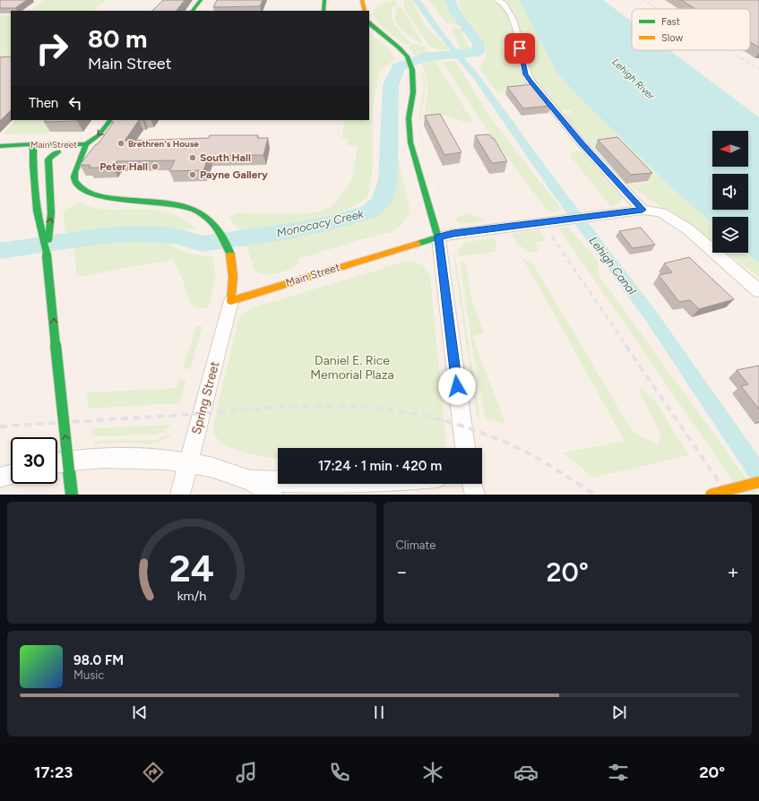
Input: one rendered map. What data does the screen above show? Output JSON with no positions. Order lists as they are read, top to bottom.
{
  "streets": {
    "main road": ["Main Street"],
    "street": ["Spring Street"]
  },
  "crossings": [
    ["Main Street", "Spring Street"]
  ],
  "water": ["Lehigh River", "Monocacy Creek", "Lehigh Canal"],
  "parks": ["Daniel E. Rice Memorial Plaza"],
  "places": [
    "Brethren's House",
    "South Hall",
    "Peter Hall",
    "Payne Gallery"
  ],
  "legend": ["Fast", "Slow"],
  "north": "left",
  "page": {
    "turn": ["80 m", "Main Street"],
    "then": "Then",
    "limit": "30",
    "trip": "17:24 · 1 min · 420 m",
    "tile": "Climate",
    "heat": ["−", "20°", "+"],
    "song": ["98.0 FM", "Music"],
    "tabs": ["17:23", "20°"],
    "gauge": ["24", "km/h"]
  }
}
